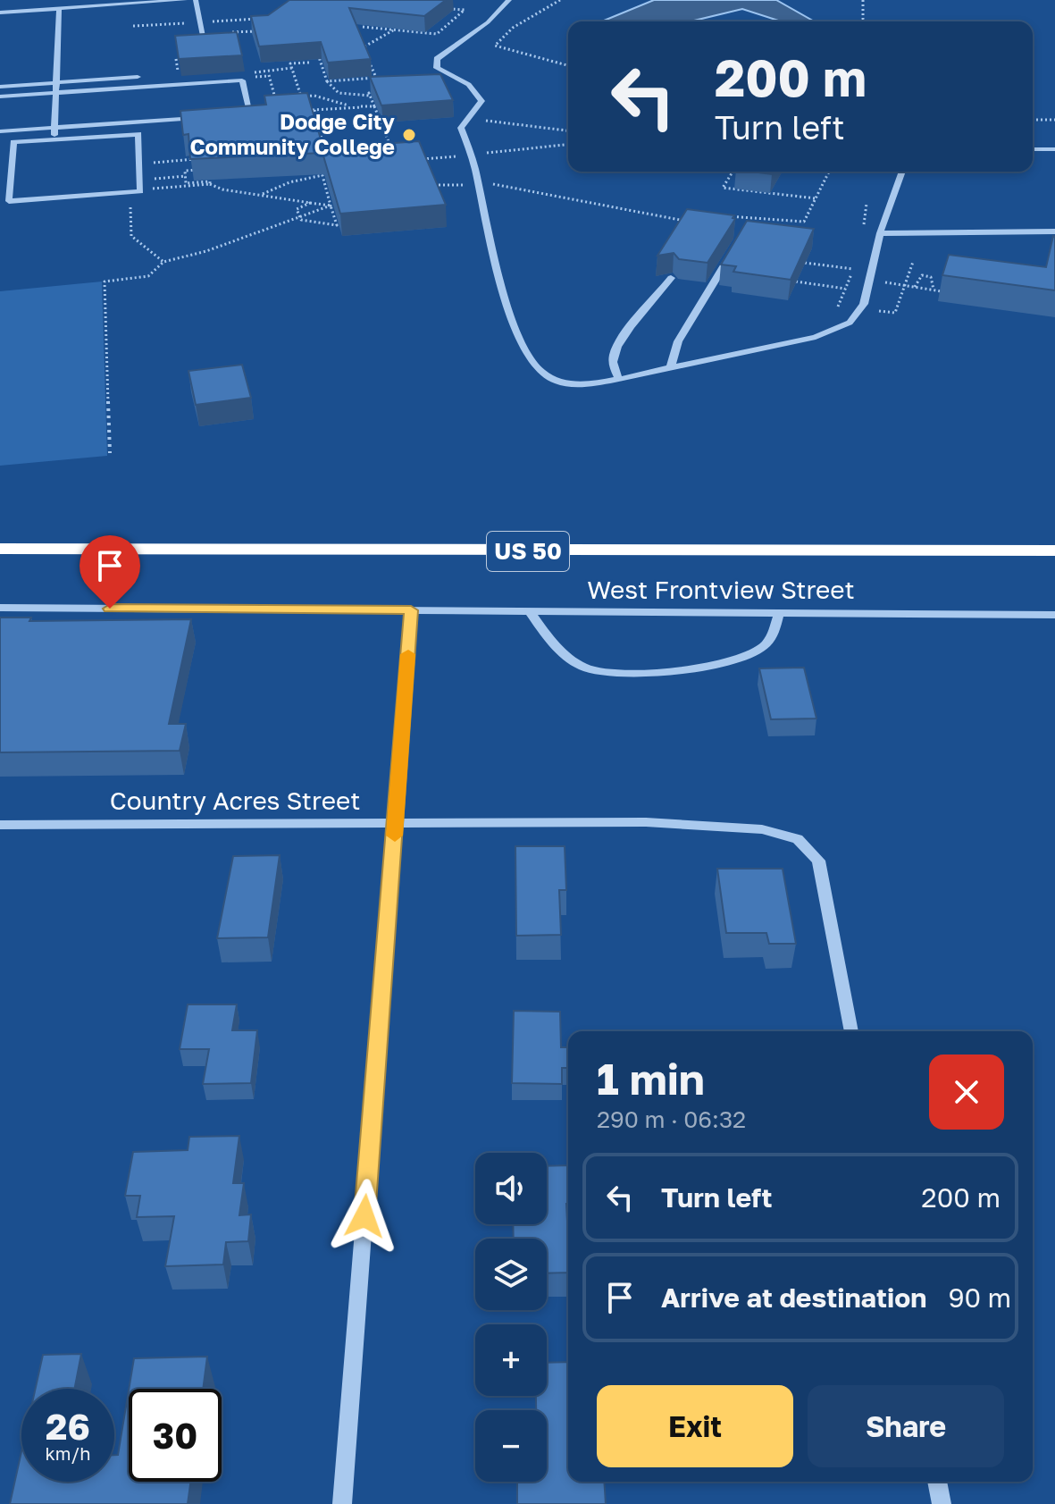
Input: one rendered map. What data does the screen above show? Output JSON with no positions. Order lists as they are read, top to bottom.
{
  "streets": {
    "highway": ["US 50"],
    "street": ["West Frontview Street", "Country Acres Street"]
  },
  "places": ["Dodge City Community College"],
  "page": {
    "turn": ["200 m", "Turn left"],
    "heading": ["1 min", "290 m · 06:32"],
    "map_buttons": ["+", "−"],
    "list": [
      {
        "name": "Turn left",
        "value": "200 m"
      },
      {
        "name": "Arrive at destination",
        "value": "90 m"
      }
    ],
    "buttons": ["Exit", "Share"],
    "speed": "26 km/h",
    "limit": "30"
  }
}
